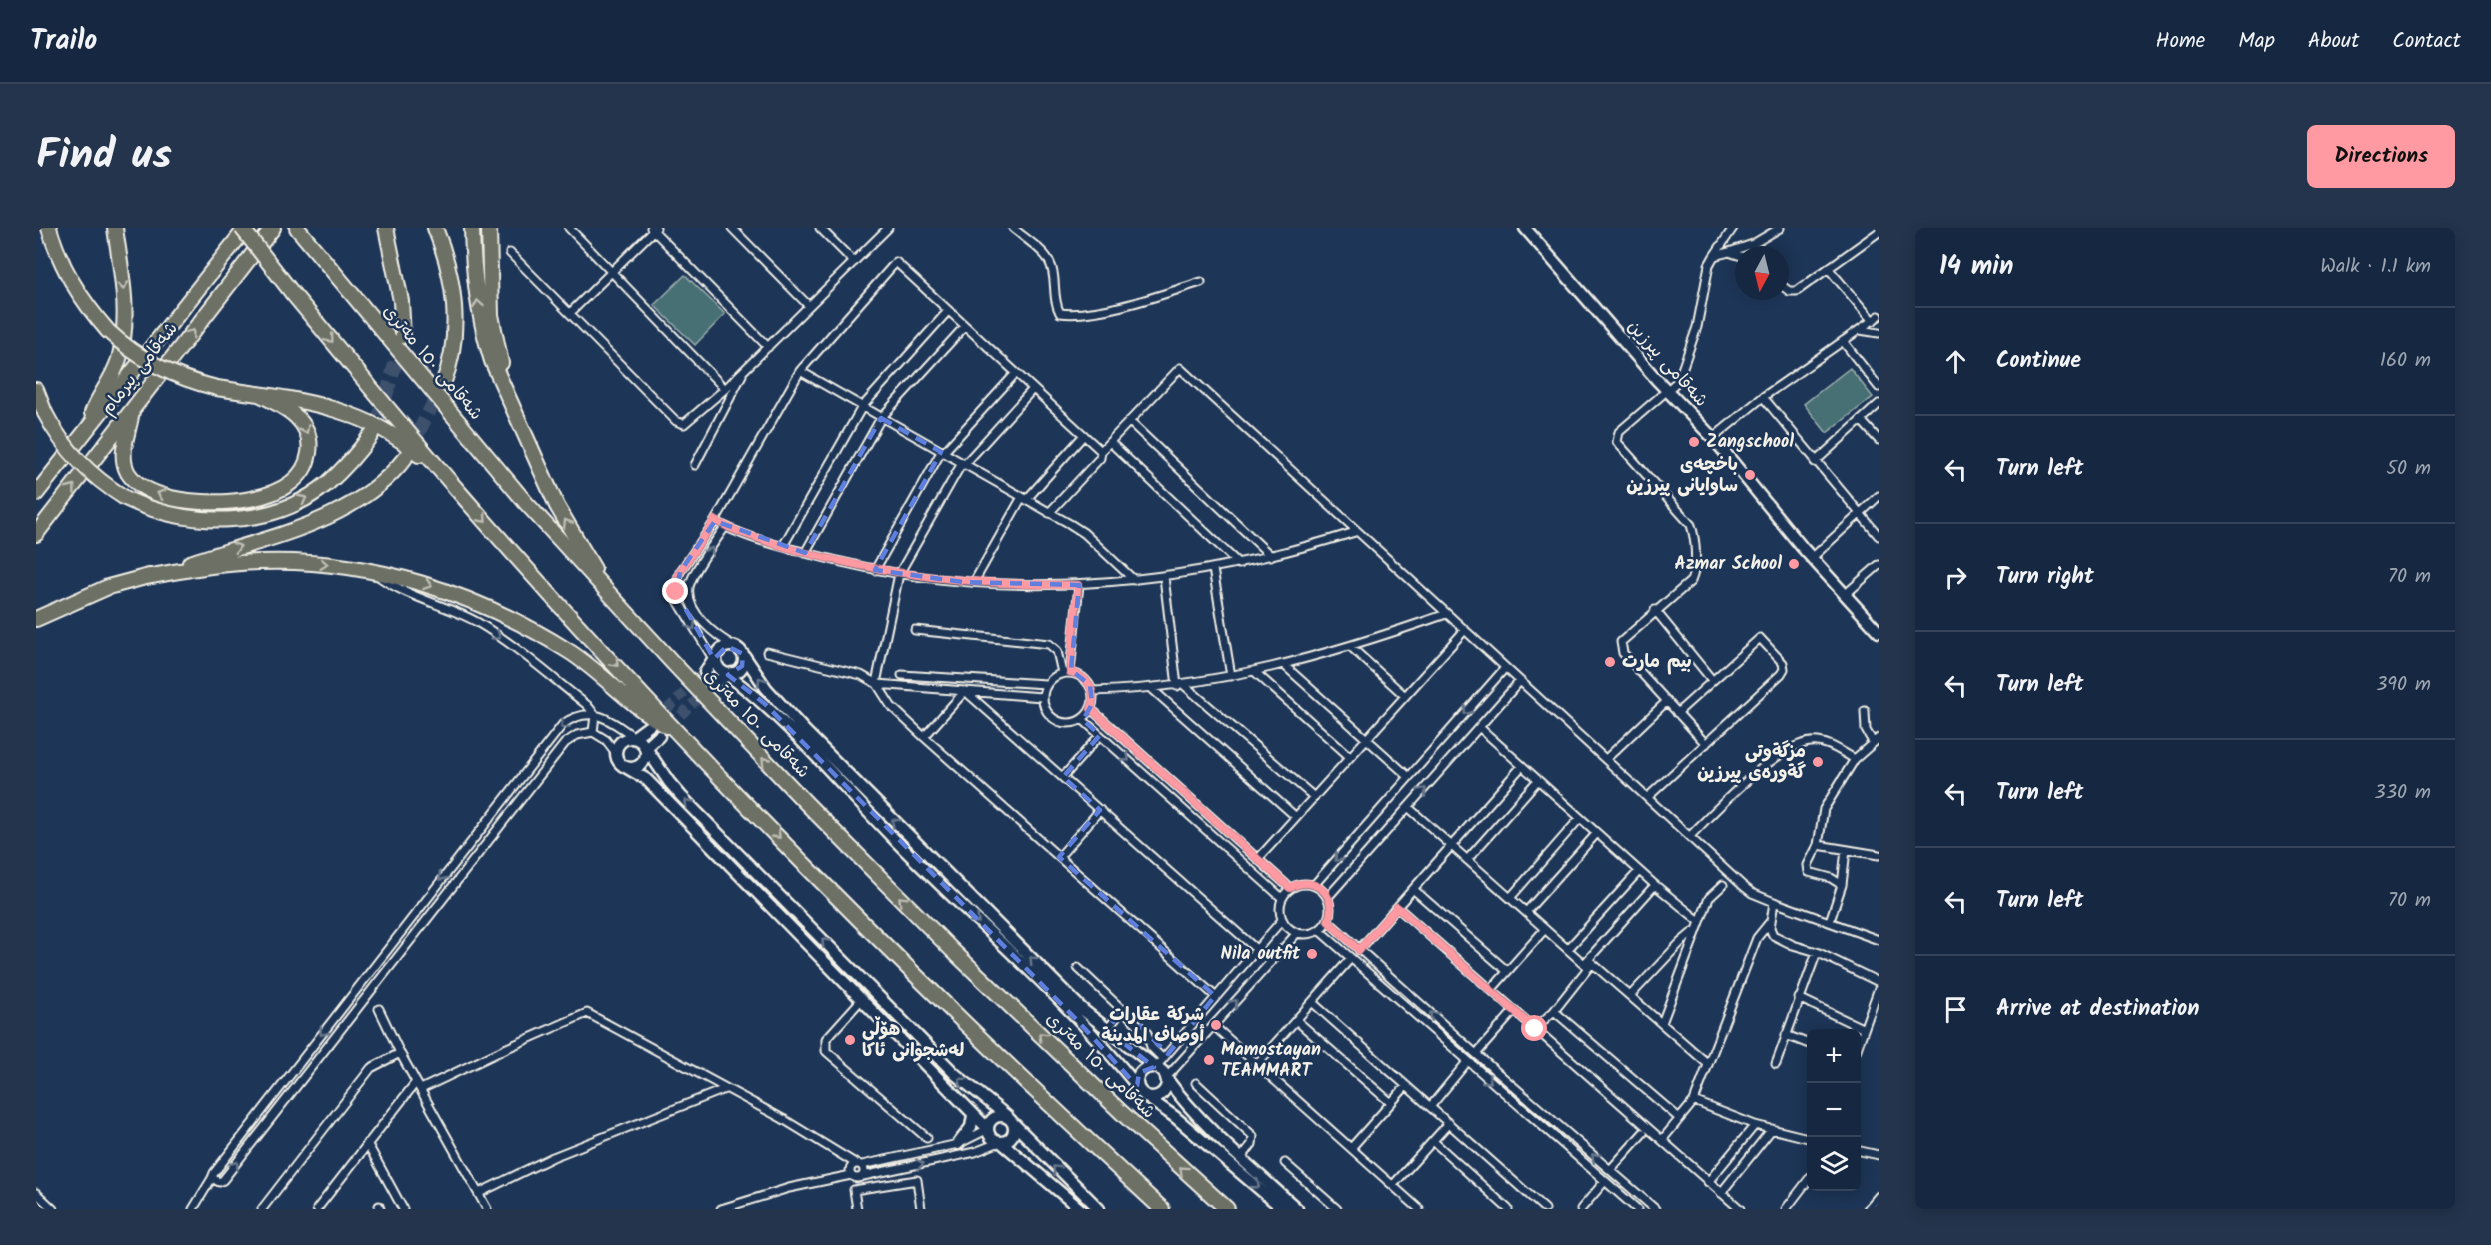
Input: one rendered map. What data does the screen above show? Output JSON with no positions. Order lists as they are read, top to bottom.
{
  "streets": {
    "highway": ["شەقامی ١٥٠ مەتری", "شەقامی پیرمام"],
    "street": ["شەقامی پیرزین"]
  },
  "places": [
    "Zangschool",
    "باخچەی ساوایانی پیرزین",
    "Azmar School",
    "بیم مارت",
    "مزگةوتی گةورەی پیرزین",
    "Nila outfit",
    "شركة عقارات أوصاف المدينة",
    "هۆڵی لەشجوانی ئاکا",
    "Mamostayan TEAMMART"
  ],
  "north": "bottom",
  "page": {
    "header": "Trailo",
    "nav": [
      "Home",
      "Map",
      "About",
      "Contact"
    ],
    "title": "Find us",
    "buttons": "Directions",
    "heading": ["14 min", "Walk · 1.1 km"],
    "list": [
      ["Continue", "160 m"],
      ["Turn left", "50 m"],
      ["Turn right", "70 m"],
      ["Turn left", "390 m"],
      ["Turn left", "330 m"],
      ["Turn left", "70 m"],
      "Arrive at destination"
    ],
    "map_buttons": ["+", "−"]
  }
}
